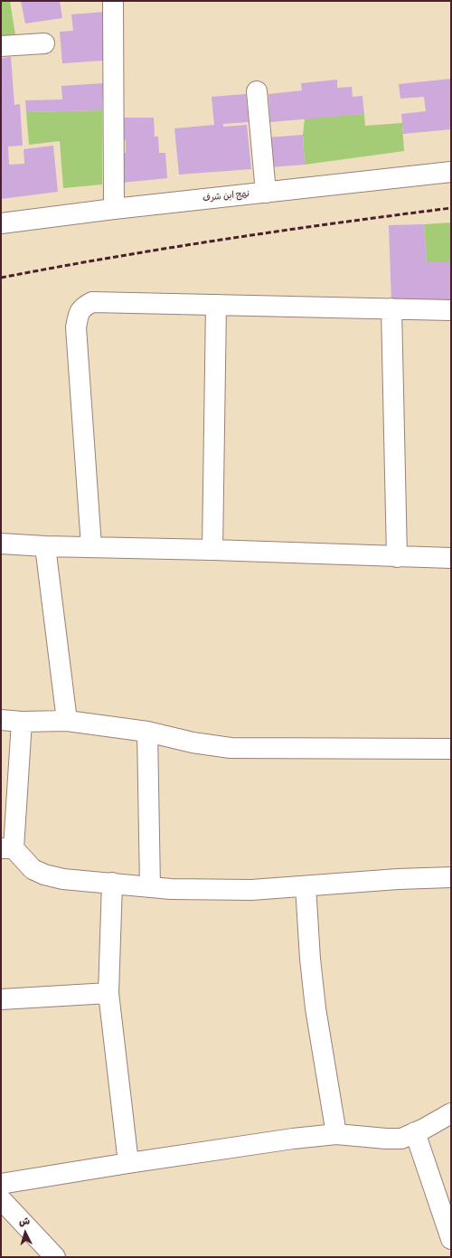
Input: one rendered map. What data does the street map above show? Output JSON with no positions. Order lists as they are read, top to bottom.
{
  "streets": {
    "street": ["نهج ابن شرف"]
  },
  "north": "top"
}
